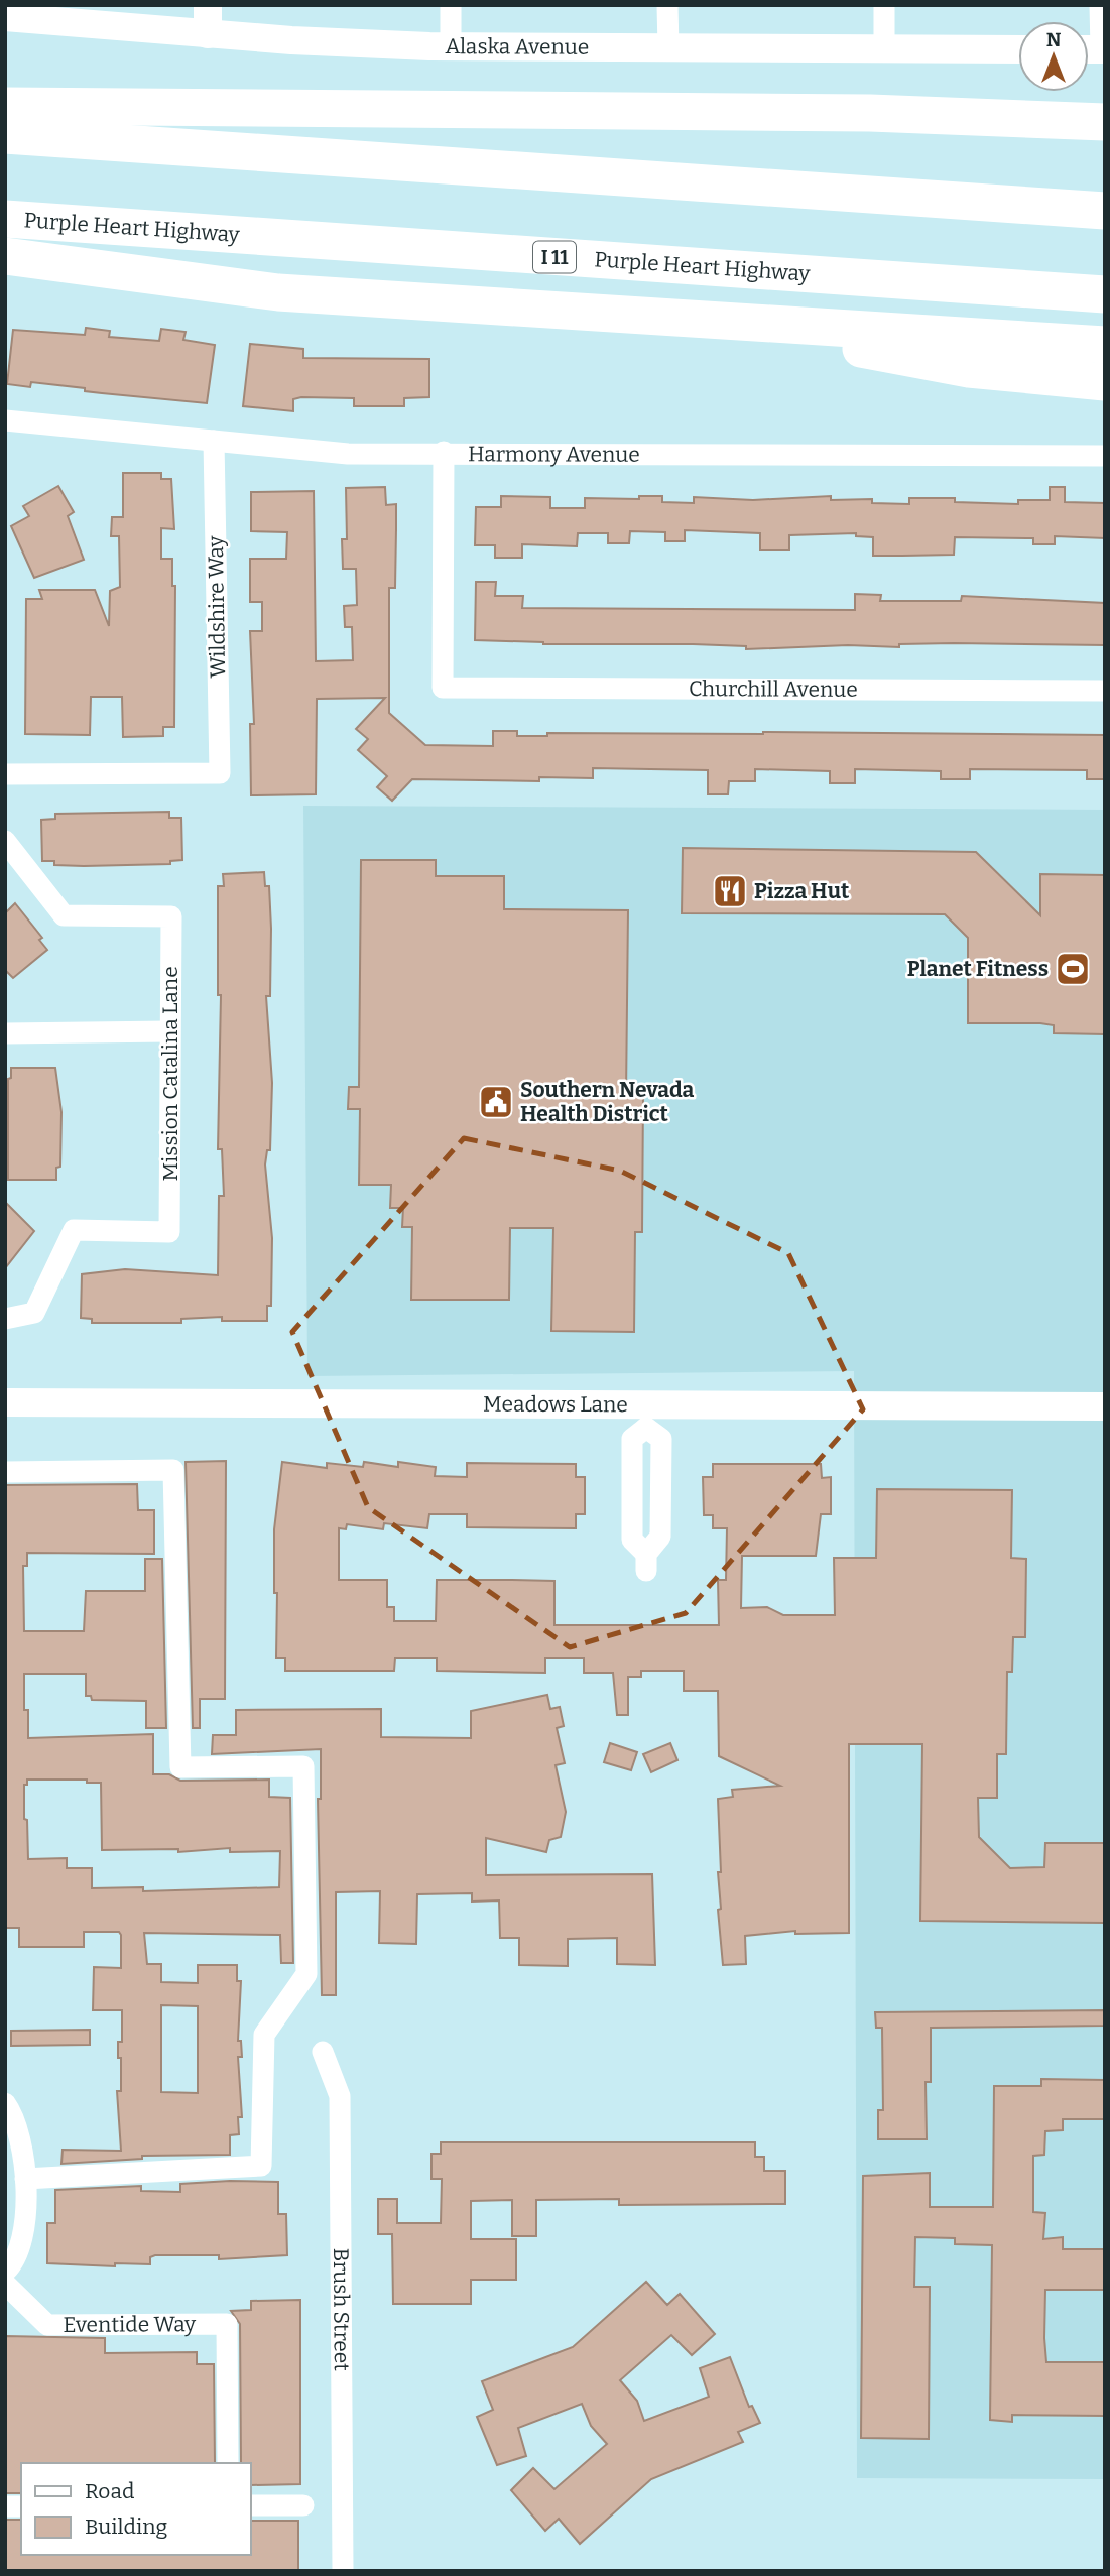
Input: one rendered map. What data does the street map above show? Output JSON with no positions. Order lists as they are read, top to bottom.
{
  "streets": {
    "highway": ["Purple Heart Highway", "I 11"],
    "street": [
      "Alaska Avenue",
      "Harmony Avenue",
      "Wildshire Way",
      "Churchill Avenue",
      "Mission Catalina Lane",
      "Meadows Lane",
      "Brush Street",
      "Eventide Way"
    ]
  },
  "crossings": [
    ["Harmony Avenue", "Wildshire Way"],
    ["Harmony Avenue", "Churchill Avenue"]
  ],
  "places": {
    "restaurant": ["Pizza Hut"],
    "sports": ["Planet Fitness"],
    "public building": ["Southern Nevada Health District"]
  },
  "legend": ["Road", "Building"],
  "north": "top"
}
